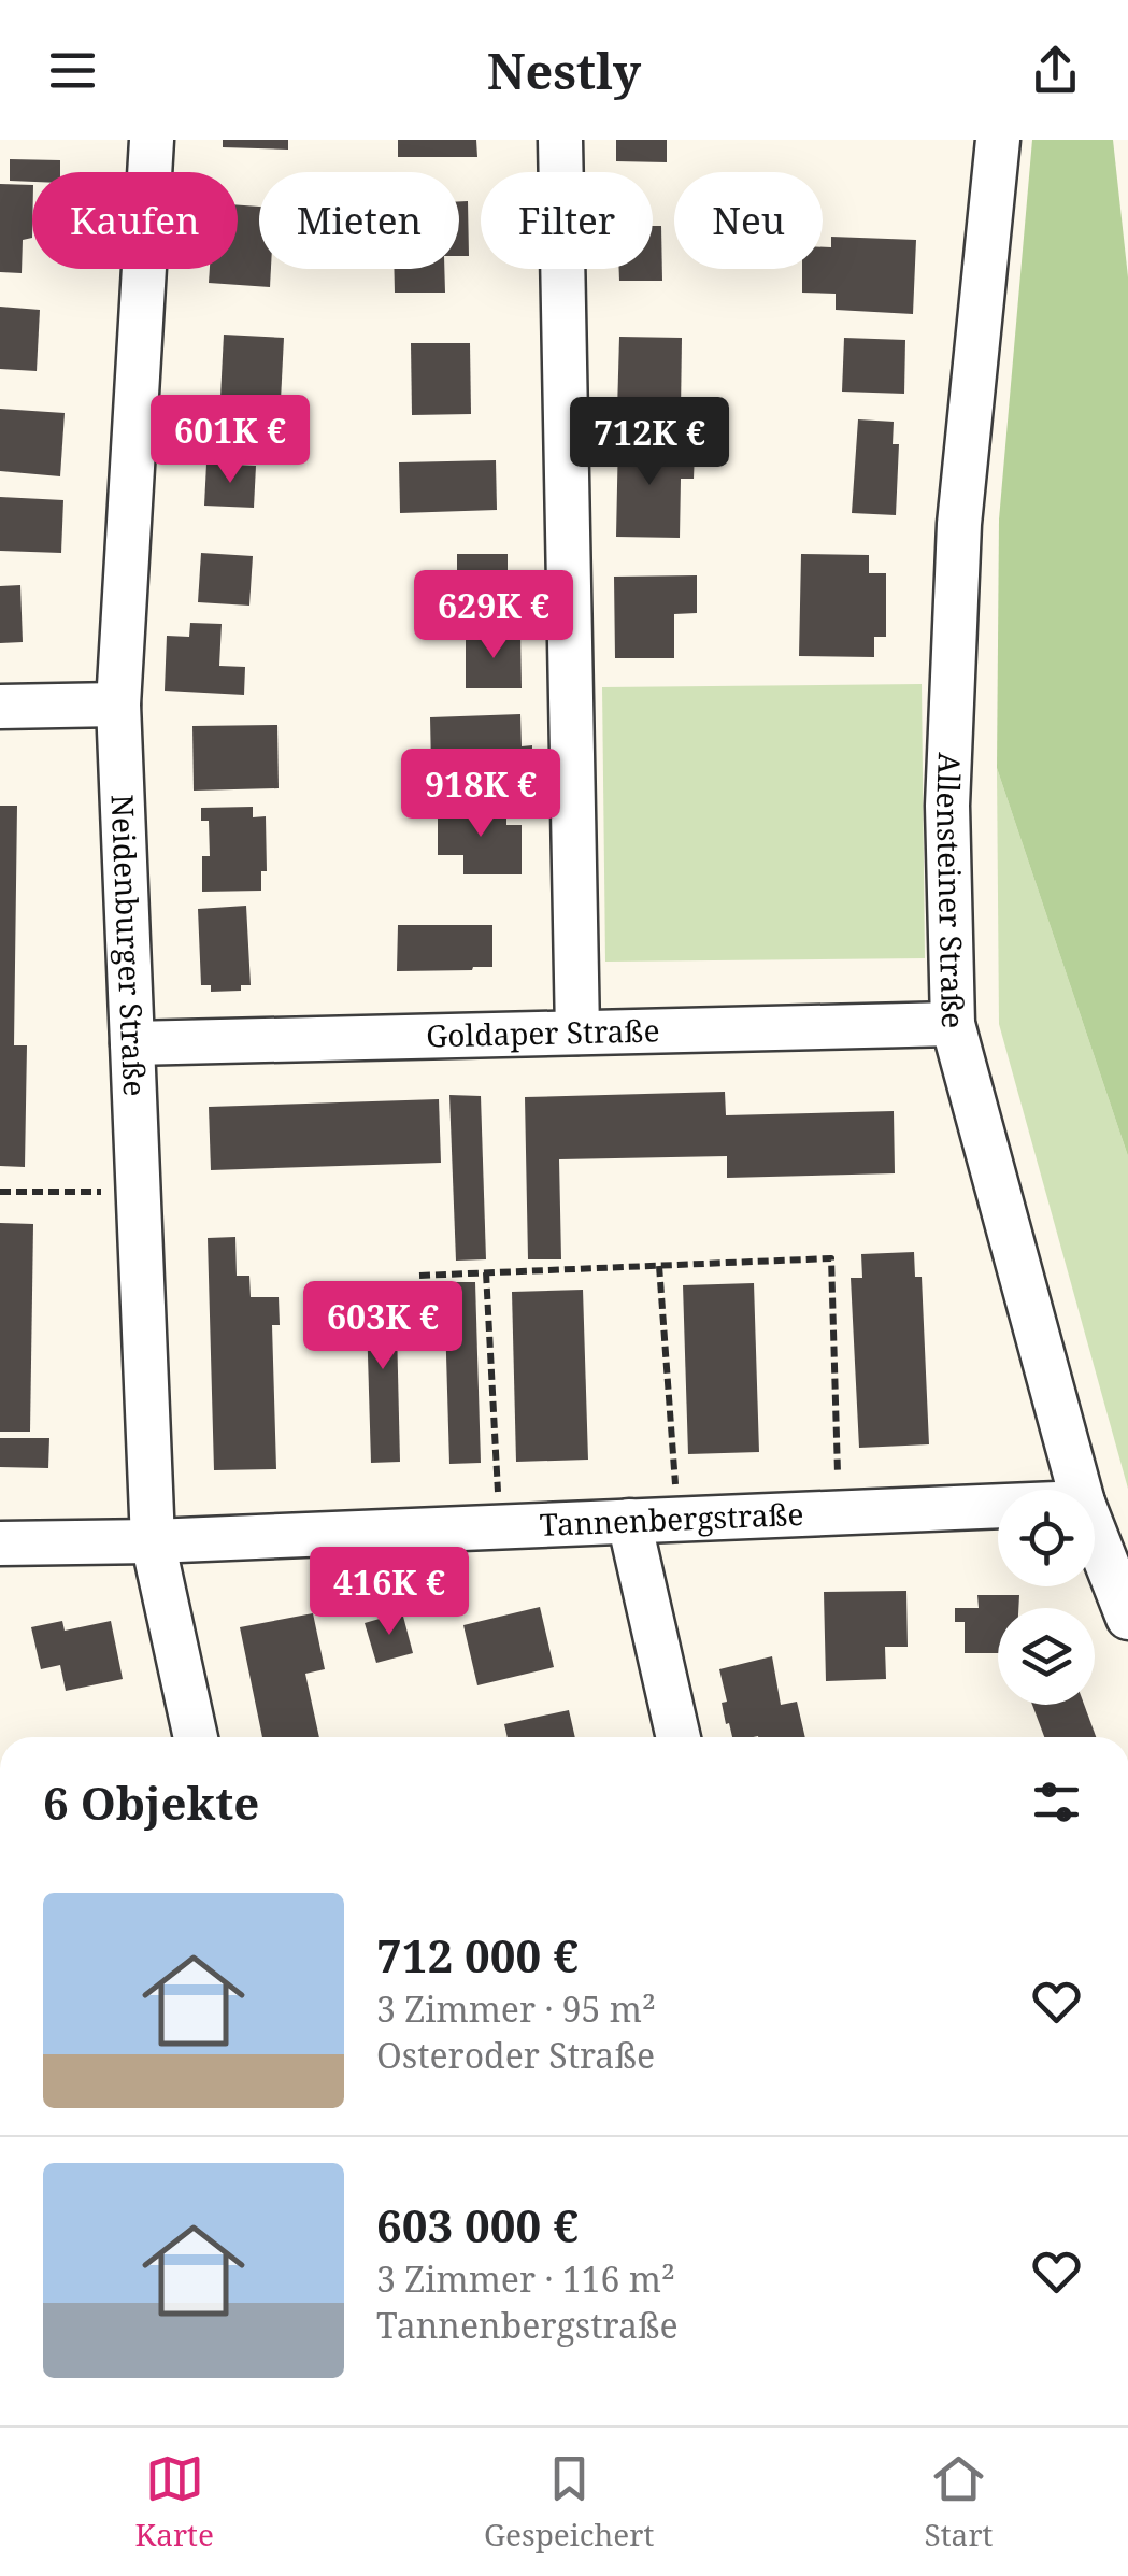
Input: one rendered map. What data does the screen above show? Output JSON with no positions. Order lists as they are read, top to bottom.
{
  "streets": {
    "street": [
      "Allensteiner Straße",
      "Neidenburger Straße",
      "Goldaper Straße",
      "Tannenbergstraße"
    ]
  },
  "crossings": [
    ["Allensteiner Straße", "Goldaper Straße"],
    ["Neidenburger Straße", "Goldaper Straße"],
    ["Neidenburger Straße", "Tannenbergstraße"]
  ],
  "page": {
    "header": "Nestly",
    "chip": [
      "Kaufen",
      "Mieten",
      "Filter",
      "Neu"
    ],
    "price": [
      "601K €",
      "712K €",
      "629K €",
      "918K €",
      "603K €",
      "416K €"
    ],
    "heading": "6 Objekte",
    "list": [
      {
        "name": "712 000 €",
        "note": "3 Zimmer · 95 m² · Osteroder Straße"
      },
      {
        "name": "603 000 €",
        "note": "3 Zimmer · 116 m² · Tannenbergstraße"
      }
    ],
    "tabs": ["Karte", "Gespeichert", "Start"]
  }
}
